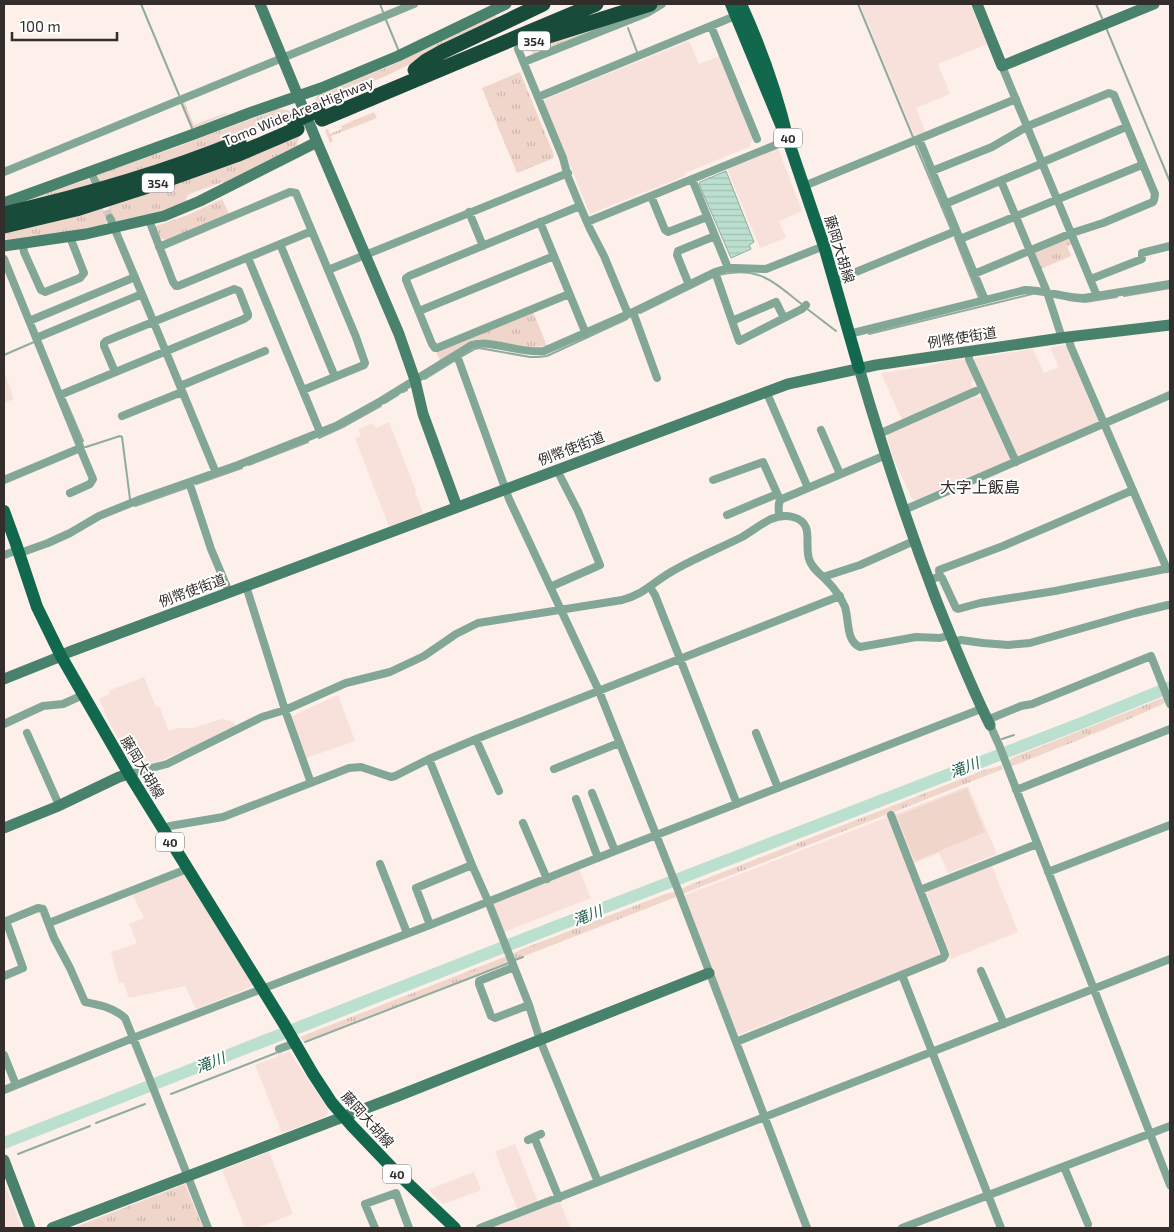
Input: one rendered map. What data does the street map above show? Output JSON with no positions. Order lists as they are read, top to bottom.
{
  "streets": {
    "highway": ["354", "Tomo Wide Area Highway"],
    "main road": ["40", "藤岡大胡線"],
    "street": ["例幣使街道"]
  },
  "crossings": [
    ["354", "Tomo Wide Area Highway"],
    ["藤岡大胡線", "例幣使街道"]
  ],
  "districts": ["大字上飯島"],
  "water": ["滝川"],
  "scale_bar": "100 m"
}
